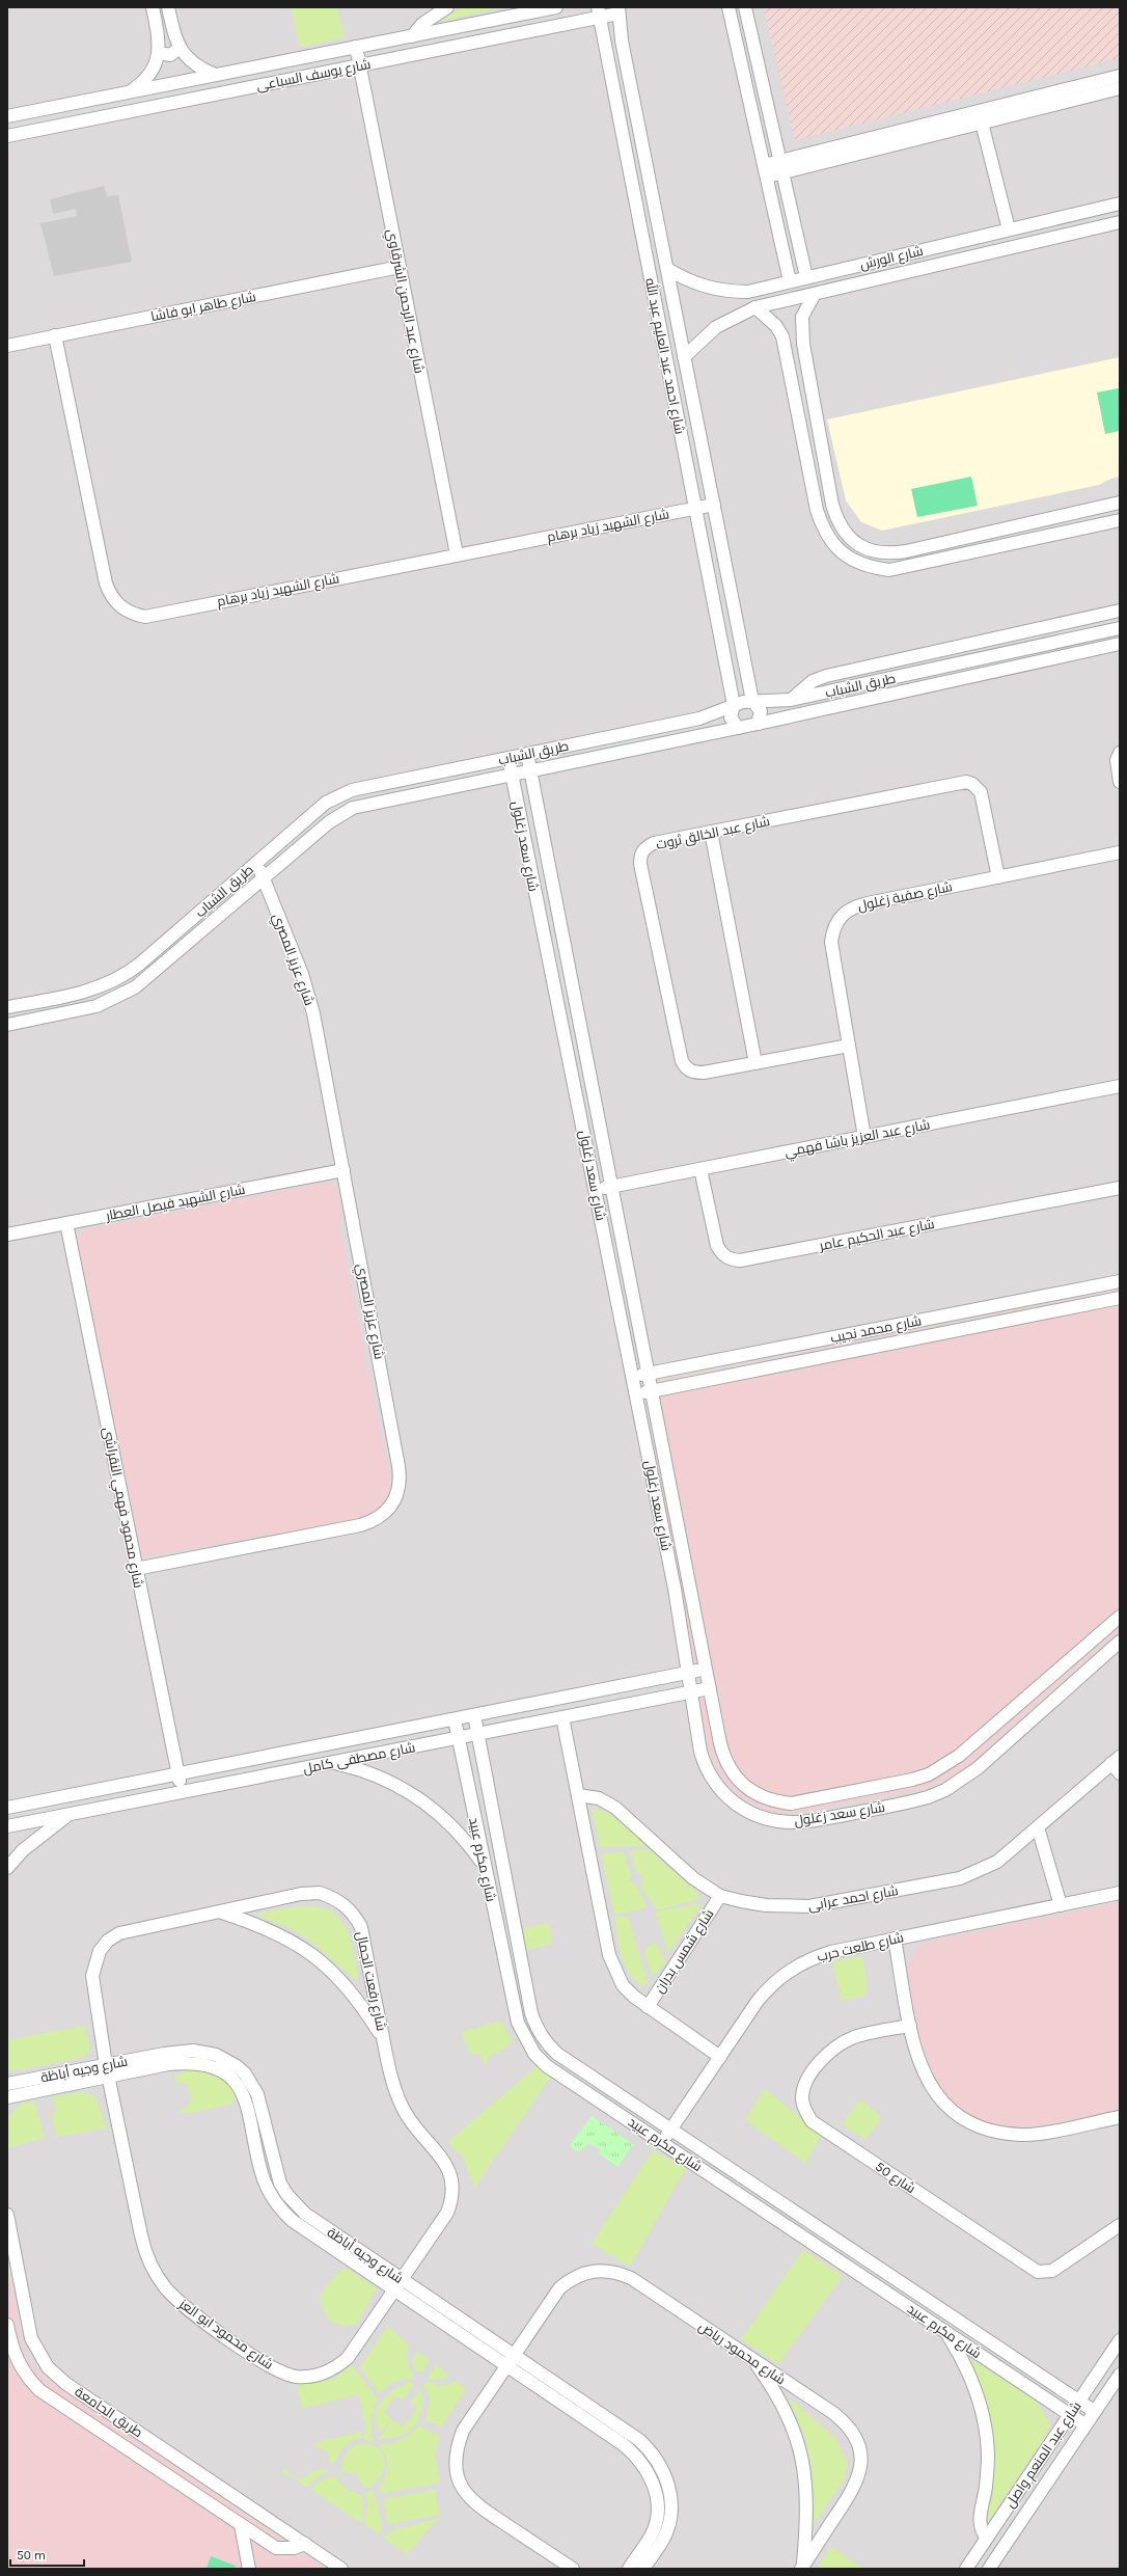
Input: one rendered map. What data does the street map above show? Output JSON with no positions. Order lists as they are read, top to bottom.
{
  "streets": {
    "street": [
      "شارع يوسف السباعى",
      "شارع الورش",
      "شارع عبد الرحمن الشرقاوي",
      "شارع طاهر ابو فاشا",
      "شارع احمد عبد العليم عبد الله",
      "شارع الشهيد زياد برهام",
      "طريق الشباب",
      "شارع عبد الخالق ثروت",
      "شارع سعد زغلول",
      "شارع صفية زغلول",
      "شارع عزيز المصري",
      "شارع عبد العزيز باشا فهمي",
      "شارع الشهيد فيصل العطار",
      "شارع عبد الحكيم عامر",
      "شارع محمد نجيب",
      "شارع محمود فهمي النقراشى",
      "شارع مصطفى كامل",
      "شارع مكرم عبيد",
      "شارع احمد عرابى",
      "شارع طلعت حرب",
      "شارع شمس بدران",
      "شارع رفعت الجمال",
      "شارع وجيه أباظة",
      "شارع 50",
      "شارع محمود ابو العز",
      "شارع محمود رياض",
      "طريق الجامعة",
      "شارع عبد المنعم واصل"
    ]
  },
  "crossings": [
    ["شارع يوسف السباعى", "شارع عبد الرحمن الشرقاوي"],
    ["شارع يوسف السباعى", "شارع احمد عبد العليم عبد الله"],
    ["شارع الورش", "شارع احمد عبد العليم عبد الله"],
    ["شارع عبد الرحمن الشرقاوي", "شارع طاهر ابو فاشا"],
    ["شارع عبد الرحمن الشرقاوي", "شارع الشهيد زياد برهام"],
    ["شارع طاهر ابو فاشا", "شارع الشهيد زياد برهام"],
    ["شارع احمد عبد العليم عبد الله", "شارع الشهيد زياد برهام"],
    ["شارع احمد عبد العليم عبد الله", "طريق الشباب"],
    ["طريق الشباب", "شارع سعد زغلول"],
    ["طريق الشباب", "شارع عزيز المصري"],
    ["شارع عبد الخالق ثروت", "شارع صفية زغلول"],
    ["شارع سعد زغلول", "شارع عبد العزيز باشا فهمي"],
    ["شارع سعد زغلول", "شارع محمد نجيب"],
    ["شارع سعد زغلول", "شارع مصطفى كامل"],
    ["شارع صفية زغلول", "شارع عبد العزيز باشا فهمي"],
    ["شارع عزيز المصري", "شارع الشهيد فيصل العطار"],
    ["شارع عزيز المصري", "شارع محمود فهمي النقراشى"],
    ["شارع عبد العزيز باشا فهمي", "شارع عبد الحكيم عامر"],
    ["شارع الشهيد فيصل العطار", "شارع محمود فهمي النقراشى"],
    ["شارع محمود فهمي النقراشى", "شارع مصطفى كامل"],
    ["شارع مصطفى كامل", "شارع مكرم عبيد"],
    ["شارع مكرم عبيد", "شارع طلعت حرب"],
    ["شارع مكرم عبيد", "شارع عبد المنعم واصل"],
    ["شارع احمد عرابى", "شارع شمس بدران"],
    ["شارع رفعت الجمال", "شارع وجيه أباظة"],
    ["شارع رفعت الجمال", "شارع محمود ابو العز"],
    ["شارع وجيه أباظة", "شارع محمود ابو العز"],
    ["شارع وجيه أباظة", "شارع محمود رياض"]
  ],
  "scale_bar": "50 m"
}
